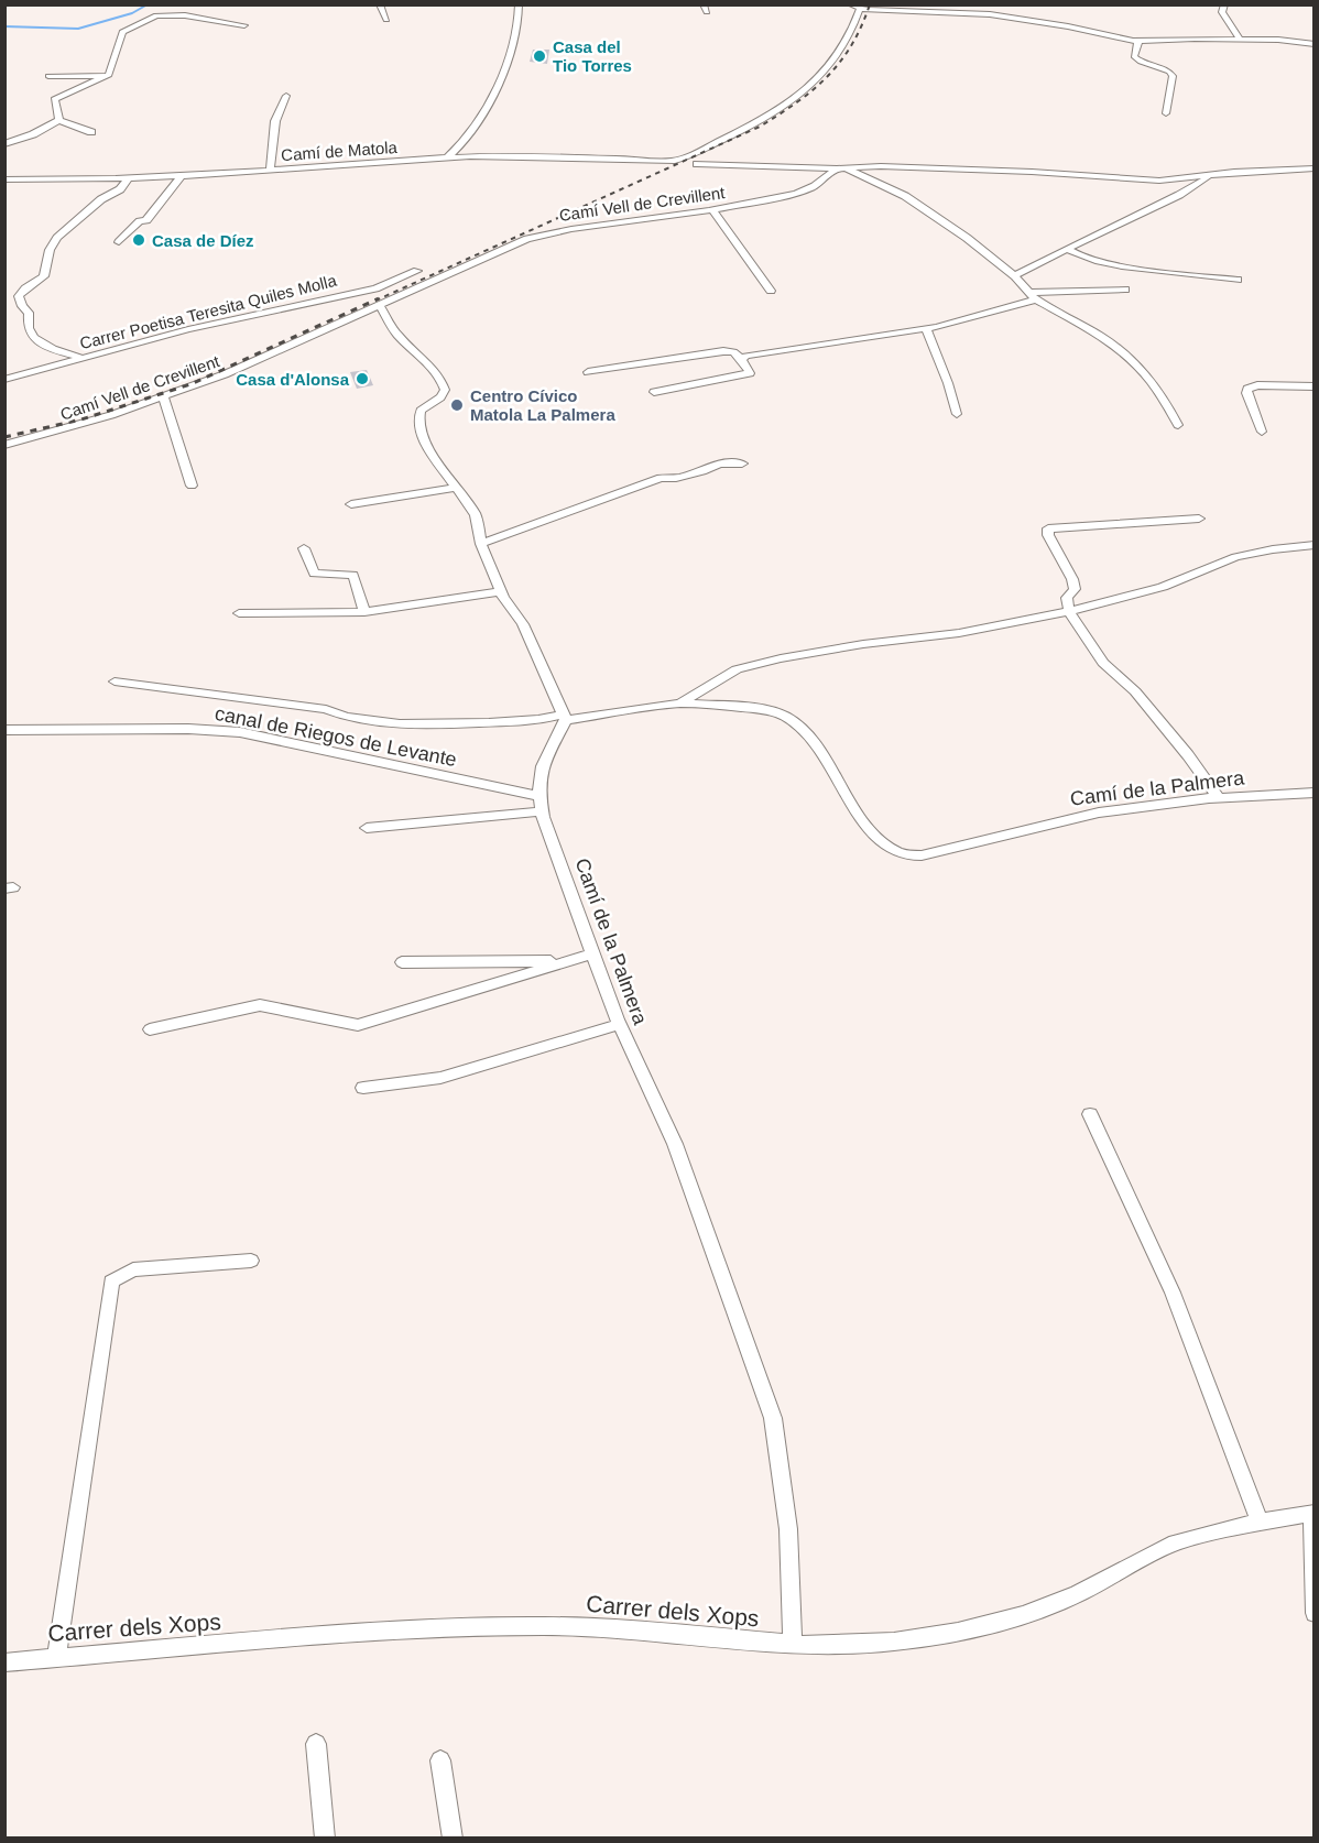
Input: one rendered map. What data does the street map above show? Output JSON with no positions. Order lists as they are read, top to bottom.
{
  "streets": {
    "street": [
      "Camí de Matola",
      "Camí Vell de Crevillent",
      "Carrer Poetisa Teresita Quiles Molla",
      "canal de Riegos de Levante",
      "Camí de la Palmera",
      "Carrer dels Xops"
    ]
  },
  "crossings": [
    ["canal de Riegos de Levante", "Camí de la Palmera"],
    ["Camí de la Palmera", "Carrer dels Xops"]
  ],
  "places": [
    "Casa del Tio Torres",
    "Casa de Díez",
    "Casa d'Alonsa",
    "Centro Cívico Matola La Palmera"
  ]
}
